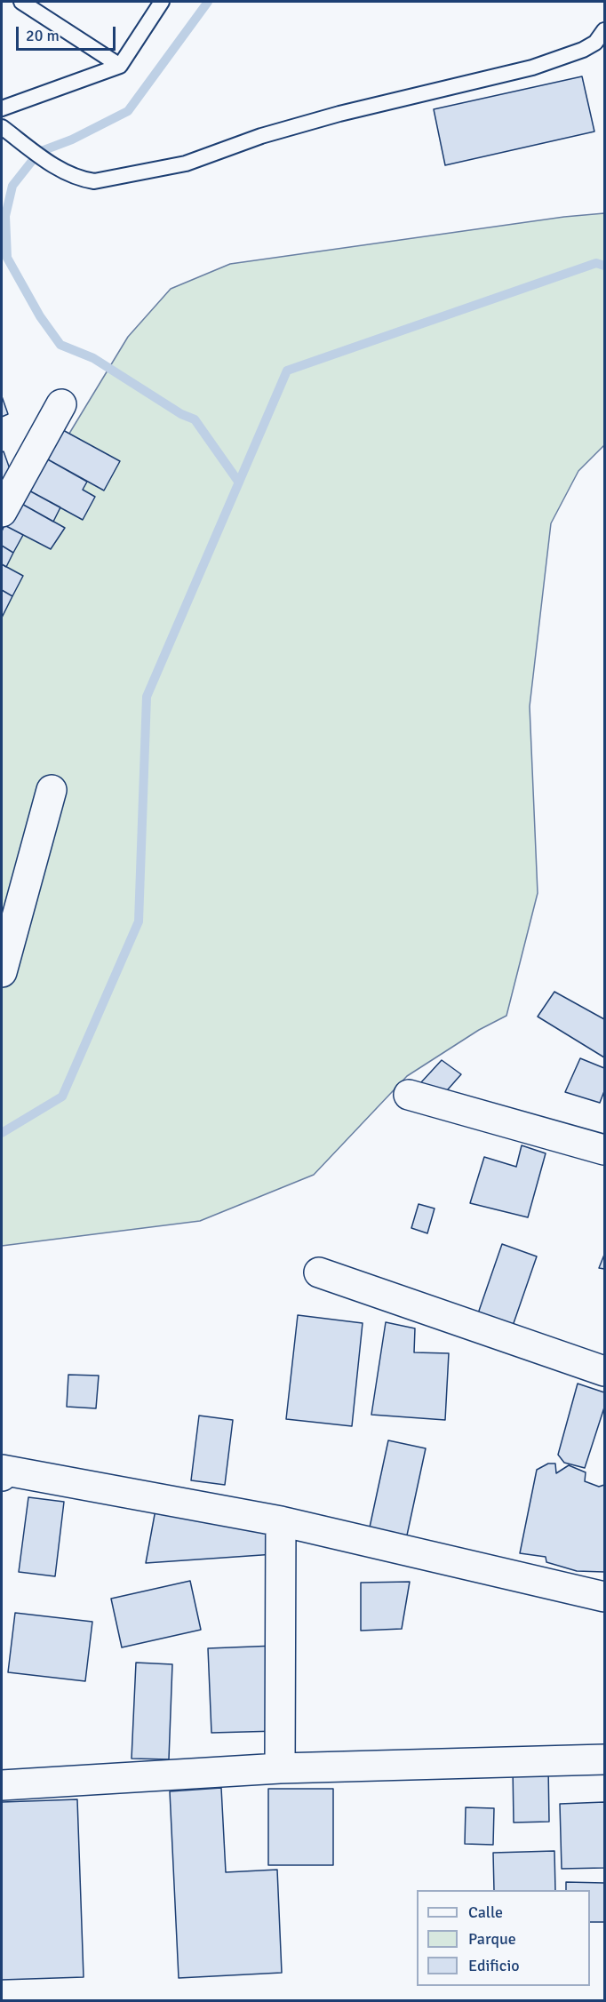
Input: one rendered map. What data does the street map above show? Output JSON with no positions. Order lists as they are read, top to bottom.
{
  "legend": ["Calle", "Parque", "Edificio"],
  "scale_bar": "20 m"
}
